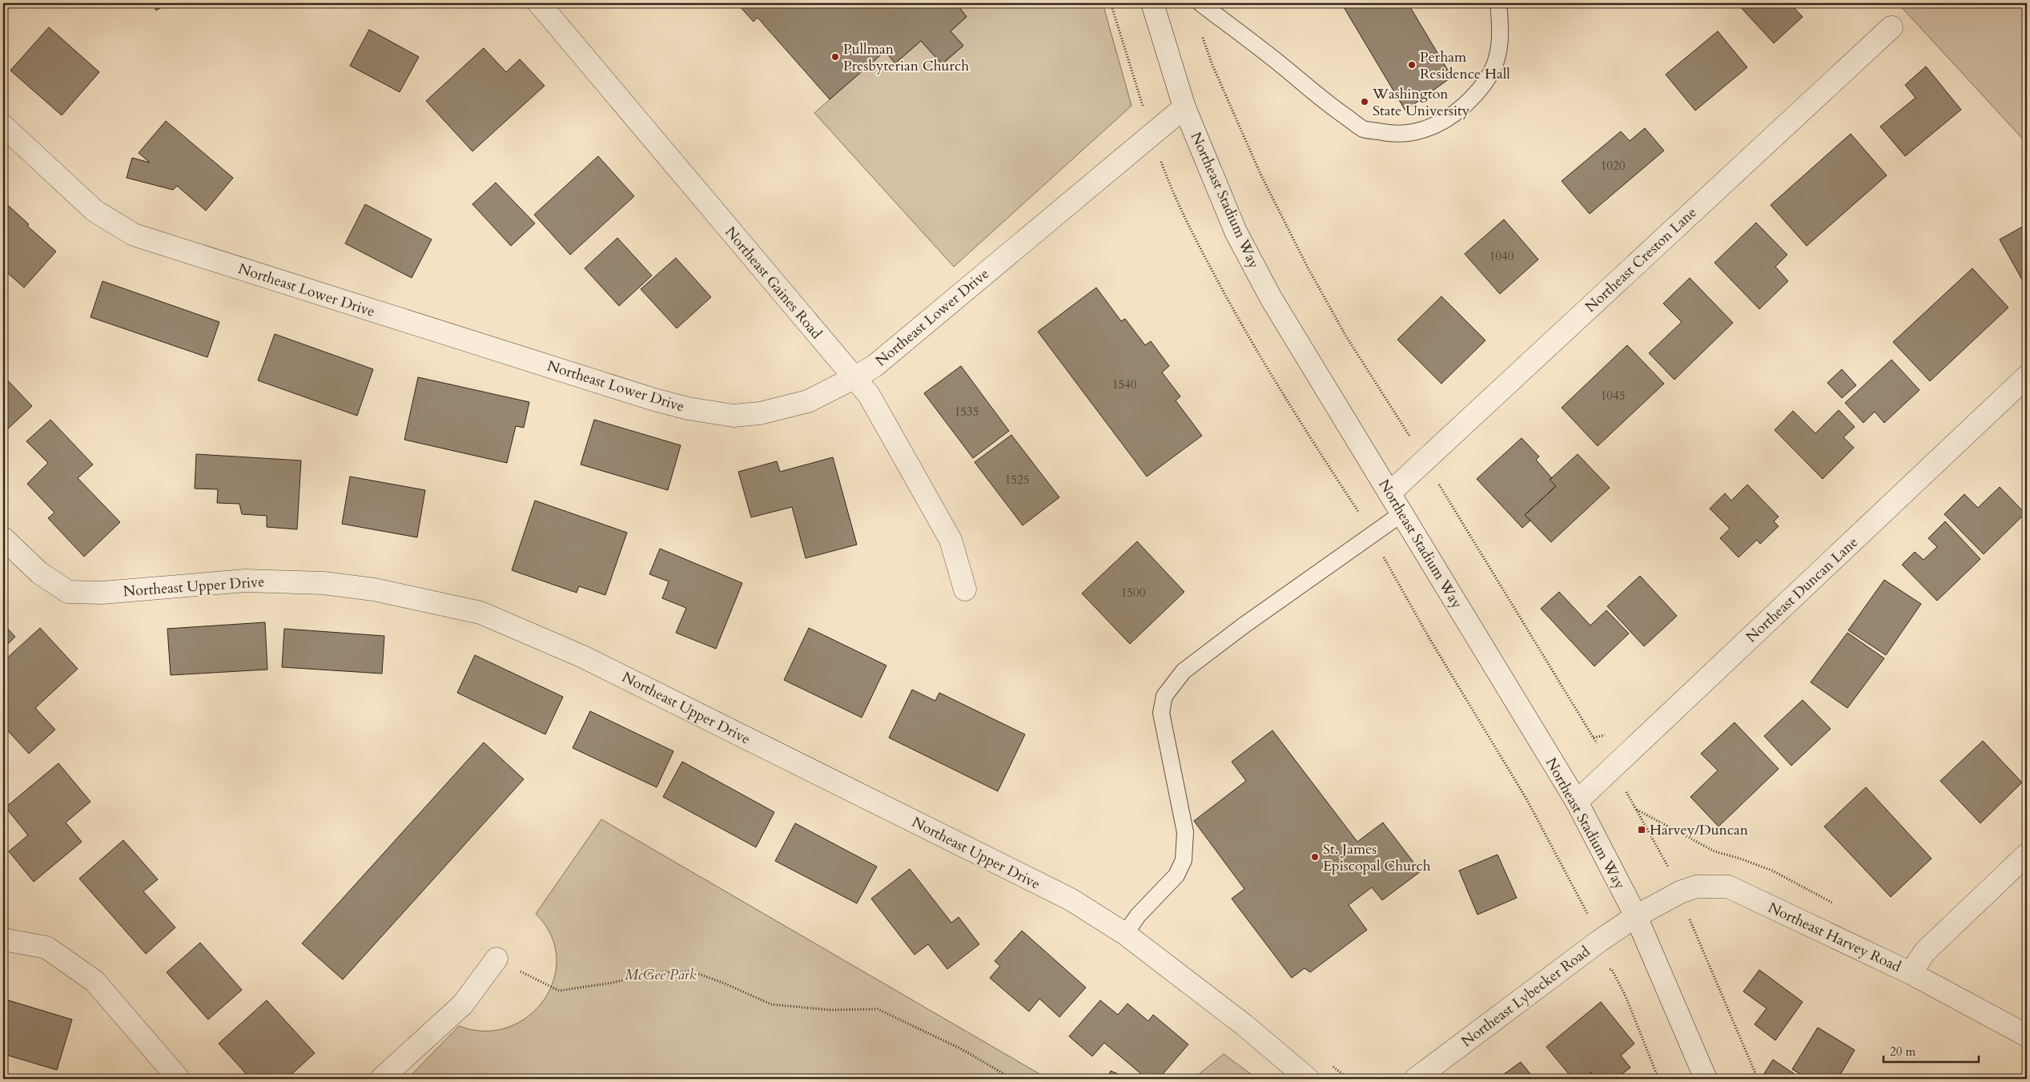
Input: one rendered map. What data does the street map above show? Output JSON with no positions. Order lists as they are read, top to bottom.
{
  "streets": {
    "street": [
      "Northeast Stadium Way",
      "Northeast Creston Lane",
      "Northeast Gaines Road",
      "Northeast Lower Drive",
      "Northeast Upper Drive",
      "Northeast Duncan Lane",
      "Northeast Harvey Road",
      "Northeast Lybecker Road"
    ]
  },
  "crossings": [
    ["Northeast Stadium Way", "Northeast Creston Lane"],
    ["Northeast Stadium Way", "Northeast Lower Drive"],
    ["Northeast Stadium Way", "Northeast Duncan Lane"],
    ["Northeast Stadium Way", "Northeast Harvey Road"],
    ["Northeast Stadium Way", "Northeast Lybecker Road"],
    ["Northeast Gaines Road", "Northeast Lower Drive"],
    ["Northeast Harvey Road", "Northeast Lybecker Road"]
  ],
  "parks": ["McGee Park"],
  "places": {
    "other": [
      "Pullman Presbyterian Church",
      "Perham Residence Hall",
      "Washington State University",
      "St. James Episcopal Church"
    ],
    "transit": ["Harvey/Duncan"]
  },
  "house_numbers": [
    "1020",
    "1040",
    "1540",
    "1045",
    "1535",
    "1525",
    "1500"
  ],
  "scale_bar": "20 m"
}
